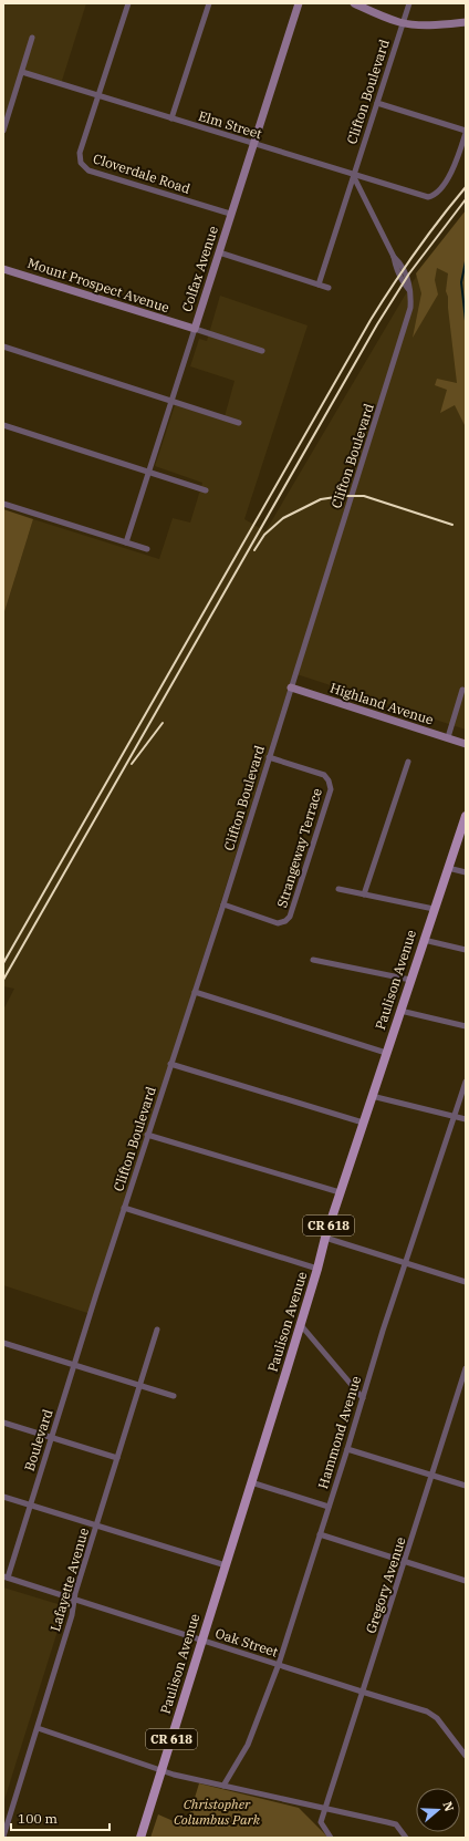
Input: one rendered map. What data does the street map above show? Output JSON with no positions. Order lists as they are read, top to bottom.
{
  "streets": {
    "main road": ["Paulison Avenue", "CR 618"],
    "street": [
      "Clifton Boulevard",
      "Elm Street",
      "Cloverdale Road",
      "Colfax Avenue",
      "Mount Prospect Avenue",
      "Highland Avenue",
      "Strangeway Terrace",
      "Hammond Avenue",
      "Boulevard",
      "Lafayette Avenue",
      "Gregory Avenue",
      "Oak Street"
    ]
  },
  "crossings": [
    ["Clifton Boulevard", "Elm Street"],
    ["Clifton Boulevard", "Highland Avenue"],
    ["Clifton Boulevard", "Strangeway Terrace"],
    ["Clifton Boulevard", "Boulevard"],
    ["Elm Street", "Cloverdale Road"],
    ["Elm Street", "Colfax Avenue"],
    ["Cloverdale Road", "Colfax Avenue"],
    ["Colfax Avenue", "Mount Prospect Avenue"],
    ["Paulison Avenue", "Oak Street"],
    ["Hammond Avenue", "Oak Street"],
    ["Boulevard", "Oak Street"],
    ["Lafayette Avenue", "Oak Street"],
    ["Gregory Avenue", "Oak Street"]
  ],
  "parks": ["Christopher Columbus Park"],
  "scale_bar": "100 m",
  "north": "right"
}
